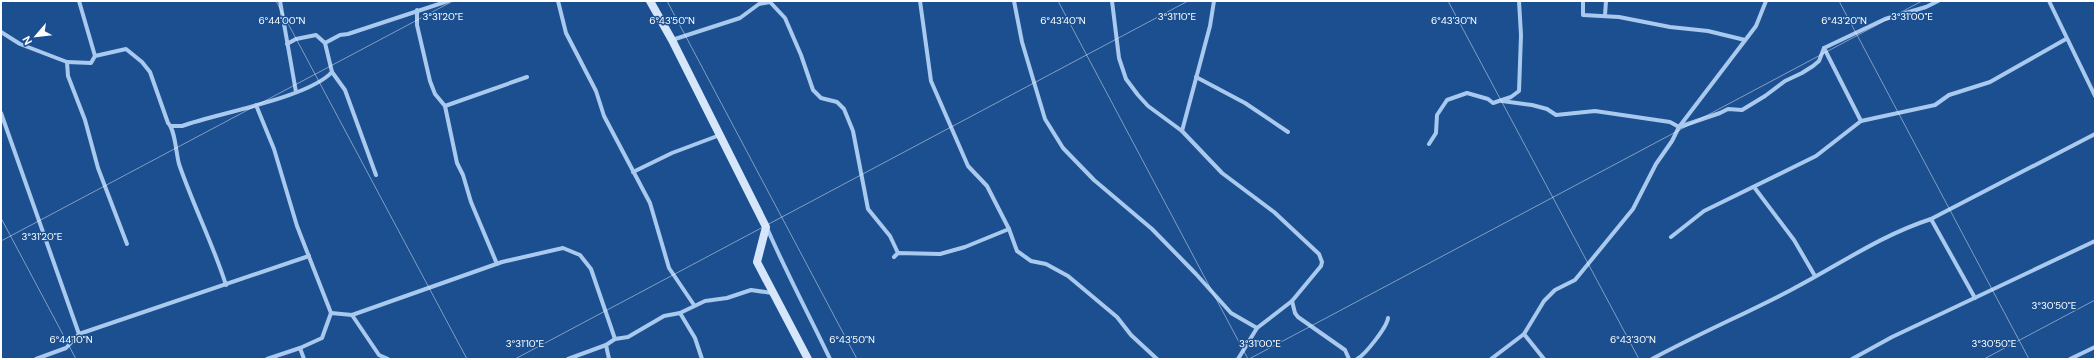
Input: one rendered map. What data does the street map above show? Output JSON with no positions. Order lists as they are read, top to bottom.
{
  "north": "bottom left",
  "coordinates": [
    "3°31'20\"E",
    "3°31'10\"E",
    "3°31'00\"E",
    "6°44'00\"N",
    "6°43'50\"N",
    "6°43'40\"N",
    "6°43'30\"N",
    "6°43'20\"N",
    "3°30'50\"E",
    "6°44'10\"N"
  ]
}
